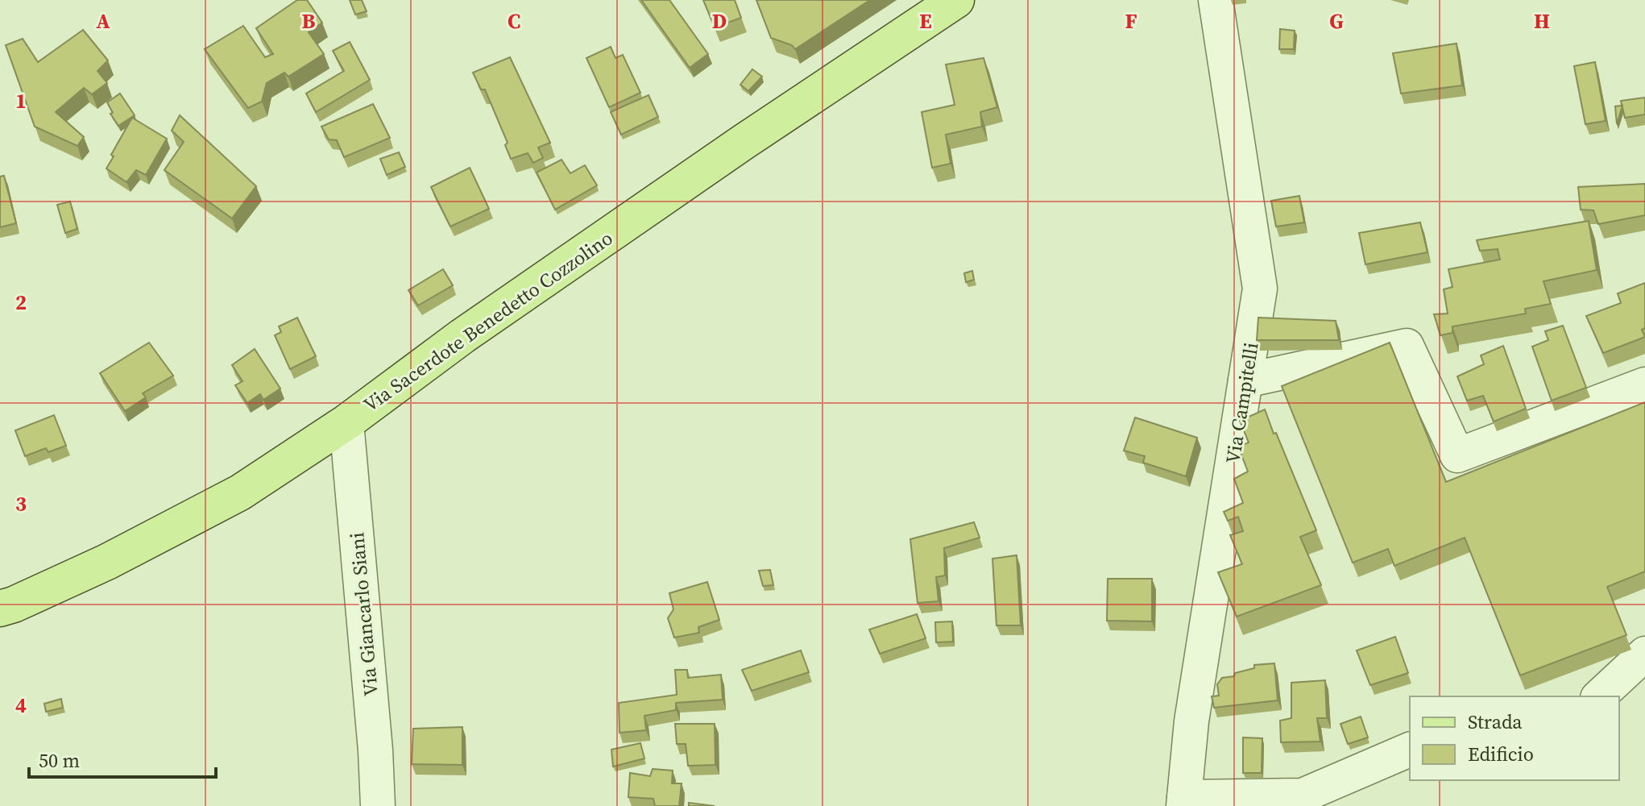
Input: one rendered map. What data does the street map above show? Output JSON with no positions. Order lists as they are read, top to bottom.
{
  "streets": {
    "main road": ["Via Sacerdote Benedetto Cozzolino"],
    "street": ["Via Campitelli", "Via Giancarlo Siani"]
  },
  "crossings": [
    ["Via Sacerdote Benedetto Cozzolino", "Via Giancarlo Siani"]
  ],
  "legend": ["Strada", "Edificio"],
  "scale_bar": "50 m",
  "grid": {
    "columns": [
      "A",
      "B",
      "C",
      "D",
      "E",
      "F",
      "G",
      "H"
    ],
    "rows": [
      "1",
      "2",
      "3",
      "4"
    ]
  }
}
